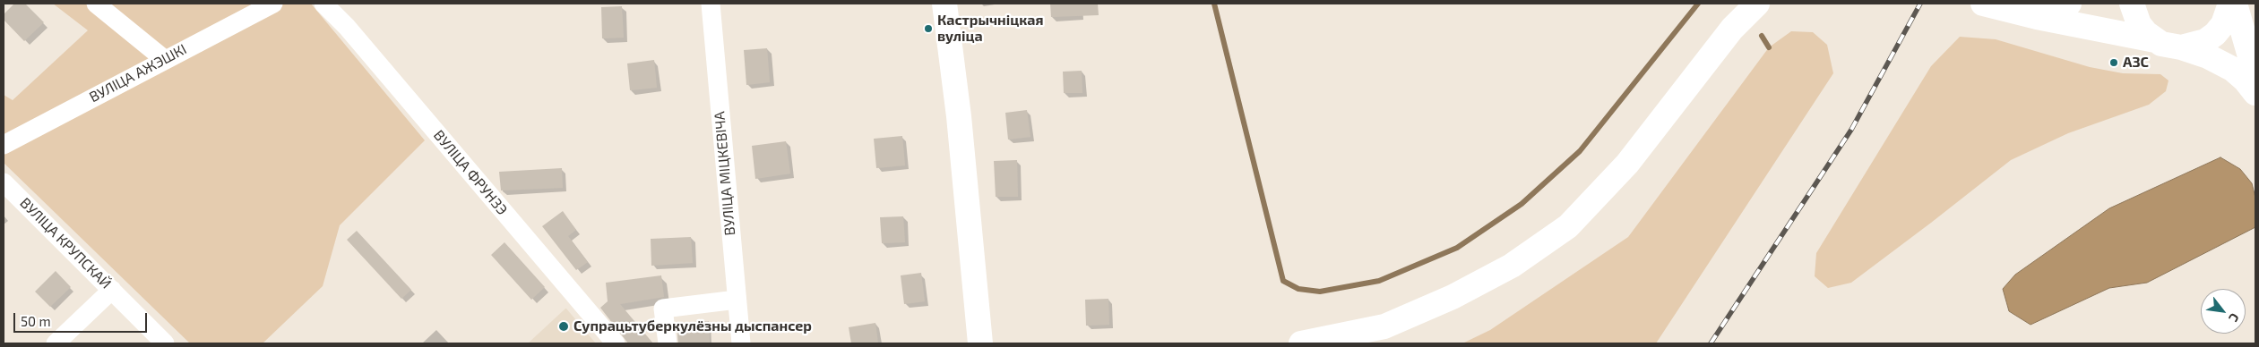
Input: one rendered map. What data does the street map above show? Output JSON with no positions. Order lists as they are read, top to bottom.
{
  "streets": {
    "street": [
      "ВУЛІЦА АЖЭШКІ",
      "ВУЛІЦА ФРУНЗЭ",
      "ВУЛІЦА МІЦКЕВІЧА",
      "ВУЛІЦА КРУПСКАЙ"
    ]
  },
  "places": ["Кастрычніцкая вуліца", "АЗС", "Супрацьтуберкулёзны дыспансер"],
  "scale_bar": "50 m",
  "north": "bottom right"
}
